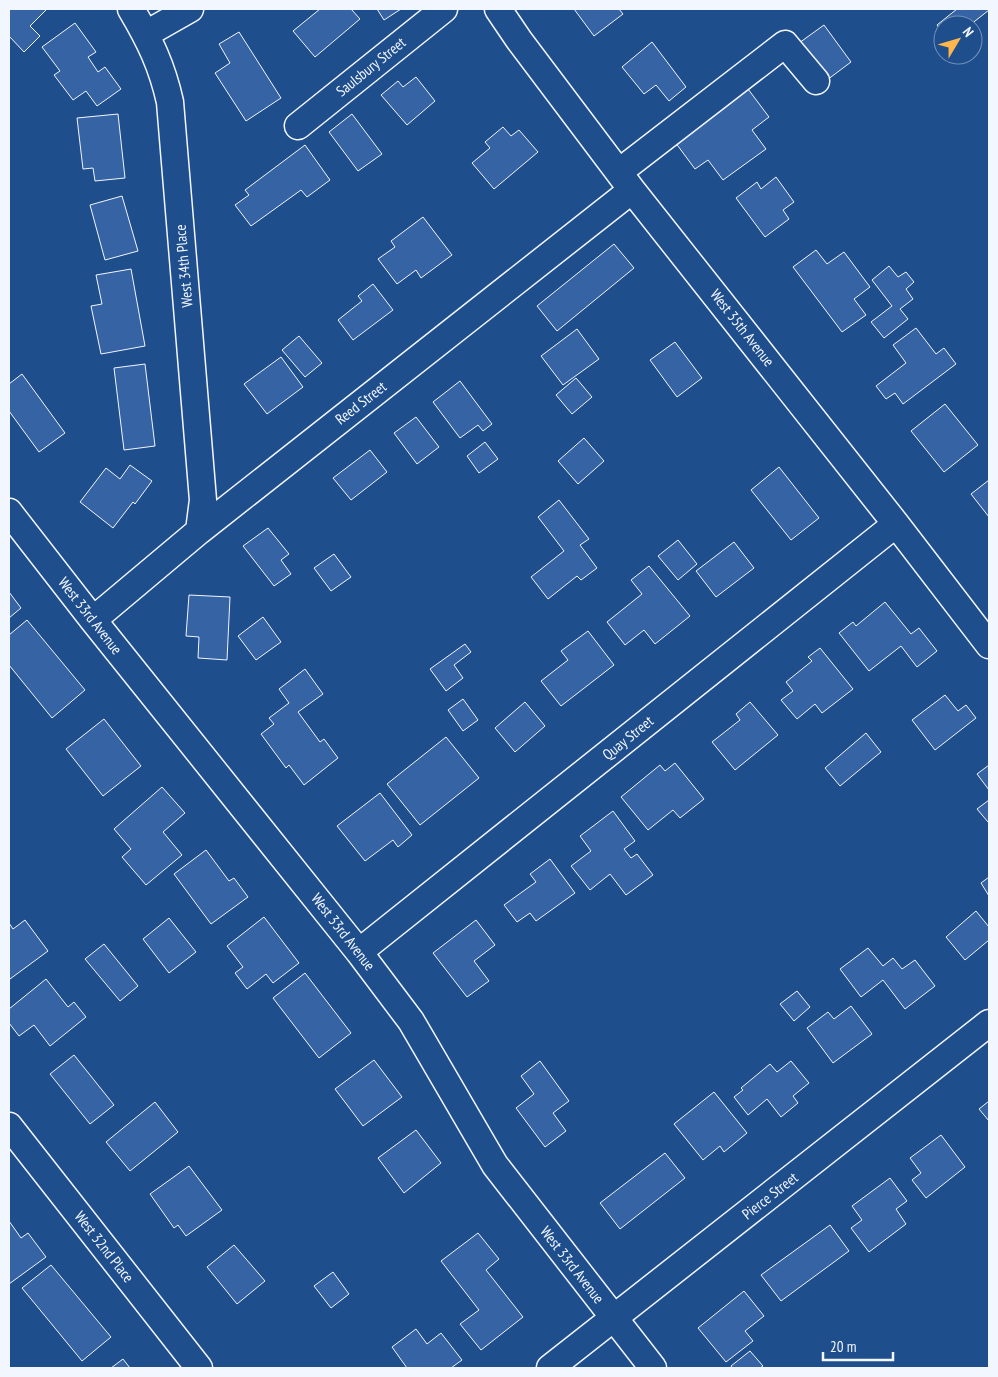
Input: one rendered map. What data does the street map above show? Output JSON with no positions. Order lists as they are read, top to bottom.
{
  "streets": {
    "street": [
      "Saulsbury Street",
      "West 34th Place",
      "West 35th Avenue",
      "Reed Street",
      "West 33rd Avenue",
      "Quay Street",
      "Pierce Street",
      "West 32nd Place"
    ]
  },
  "crossings": [
    ["West 34th Place", "Reed Street"],
    ["West 35th Avenue", "Reed Street"],
    ["West 35th Avenue", "Quay Street"],
    ["Reed Street", "West 33rd Avenue"],
    ["West 33rd Avenue", "Quay Street"],
    ["West 33rd Avenue", "Pierce Street"]
  ],
  "scale_bar": "20 m",
  "north": "top right"
}
